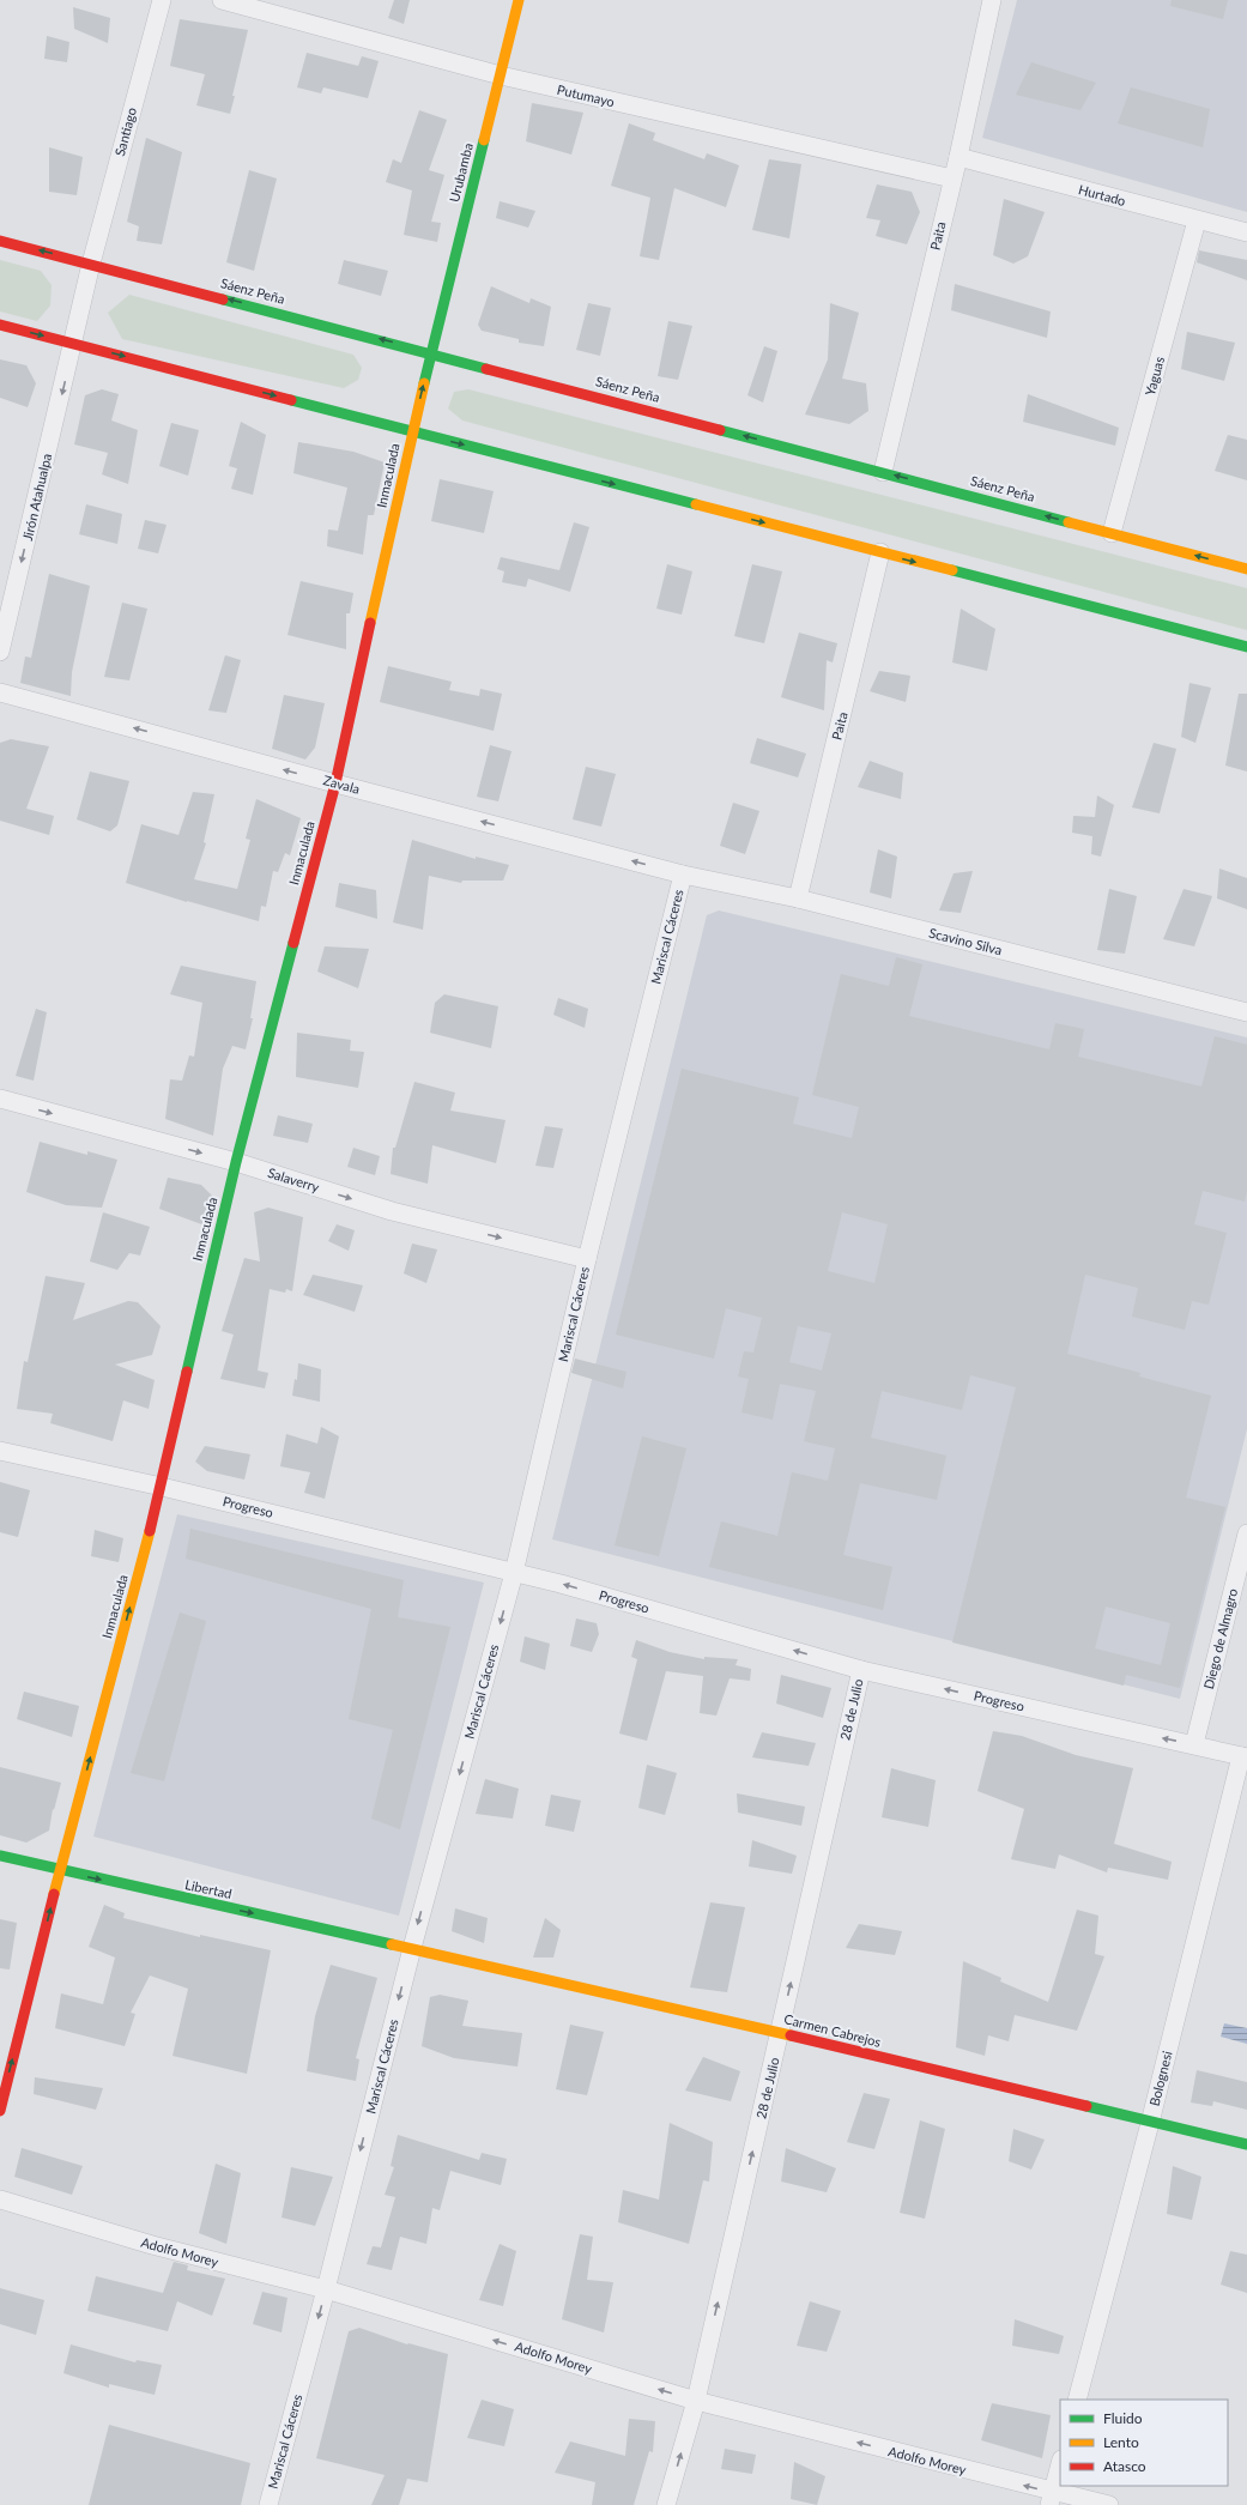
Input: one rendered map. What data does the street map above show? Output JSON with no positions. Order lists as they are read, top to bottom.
{
  "streets": {
    "street": [
      "Putumayo",
      "Santiago",
      "Urubamba",
      "Hurtado",
      "Paita",
      "Sáenz Peña",
      "Yaguas",
      "Inmaculada",
      "Jirón Atahualpa",
      "Zavala",
      "Mariscal Cáceres",
      "Scavino Silva",
      "Salaverry",
      "Progreso",
      "Diego de Almagro",
      "28 de Julio",
      "Libertad",
      "Carmen Cabrejos",
      "Bolognesi",
      "Adolfo Morey"
    ]
  },
  "crossings": [
    ["Putumayo", "Urubamba"],
    ["Putumayo", "Paita"],
    ["Santiago", "Sáenz Peña"],
    ["Santiago", "Jirón Atahualpa"],
    ["Urubamba", "Sáenz Peña"],
    ["Urubamba", "Inmaculada"],
    ["Hurtado", "Paita"],
    ["Hurtado", "Yaguas"],
    ["Paita", "Sáenz Peña"],
    ["Paita", "Scavino Silva"],
    ["Sáenz Peña", "Yaguas"],
    ["Sáenz Peña", "Inmaculada"],
    ["Inmaculada", "Zavala"],
    ["Inmaculada", "Salaverry"],
    ["Inmaculada", "Progreso"],
    ["Inmaculada", "Libertad"],
    ["Zavala", "Mariscal Cáceres"],
    ["Zavala", "Scavino Silva"],
    ["Mariscal Cáceres", "Scavino Silva"],
    ["Mariscal Cáceres", "Salaverry"],
    ["Mariscal Cáceres", "Progreso"],
    ["Mariscal Cáceres", "Libertad"],
    ["Mariscal Cáceres", "Carmen Cabrejos"],
    ["Mariscal Cáceres", "Adolfo Morey"],
    ["Progreso", "Diego de Almagro"],
    ["Progreso", "28 de Julio"],
    ["Progreso", "Bolognesi"],
    ["28 de Julio", "Carmen Cabrejos"],
    ["28 de Julio", "Adolfo Morey"],
    ["Libertad", "Carmen Cabrejos"],
    ["Carmen Cabrejos", "Bolognesi"]
  ],
  "one_way": [
    "Inmaculada",
    "Jirón Atahualpa",
    "Zavala",
    "Mariscal Cáceres",
    "Salaverry",
    "Progreso",
    "28 de Julio",
    "Libertad",
    "Adolfo Morey"
  ],
  "legend": ["Fluido", "Lento", "Atasco"]
}
